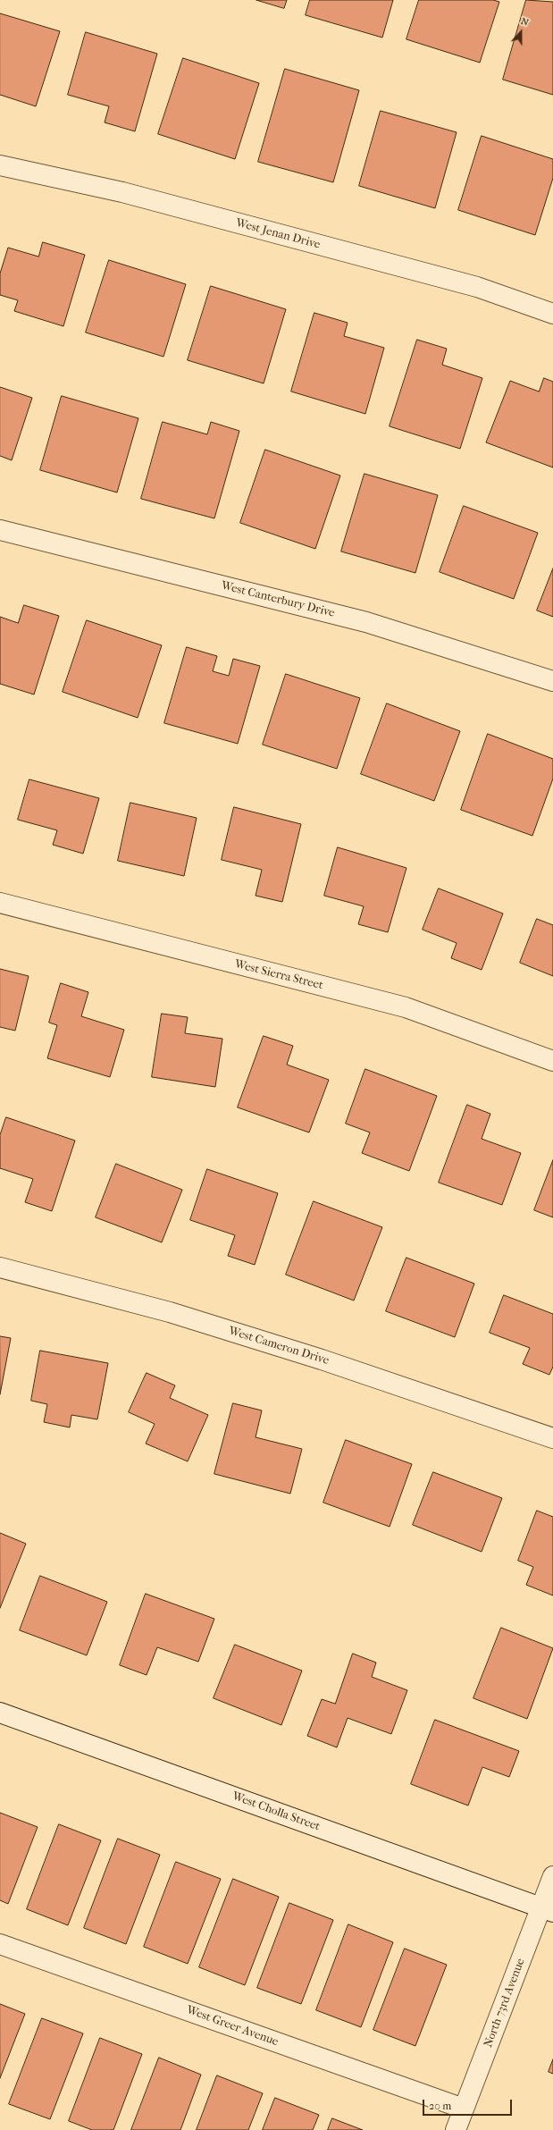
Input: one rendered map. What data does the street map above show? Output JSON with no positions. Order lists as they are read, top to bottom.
{
  "streets": {
    "street": [
      "West Jenan Drive",
      "West Canterbury Drive",
      "West Sierra Street",
      "West Cameron Drive",
      "West Cholla Street",
      "North 73rd Avenue",
      "West Greer Avenue"
    ]
  },
  "crossings": [
    ["West Cholla Street", "North 73rd Avenue"],
    ["North 73rd Avenue", "West Greer Avenue"]
  ],
  "scale_bar": "20 m",
  "north": "top"
}
